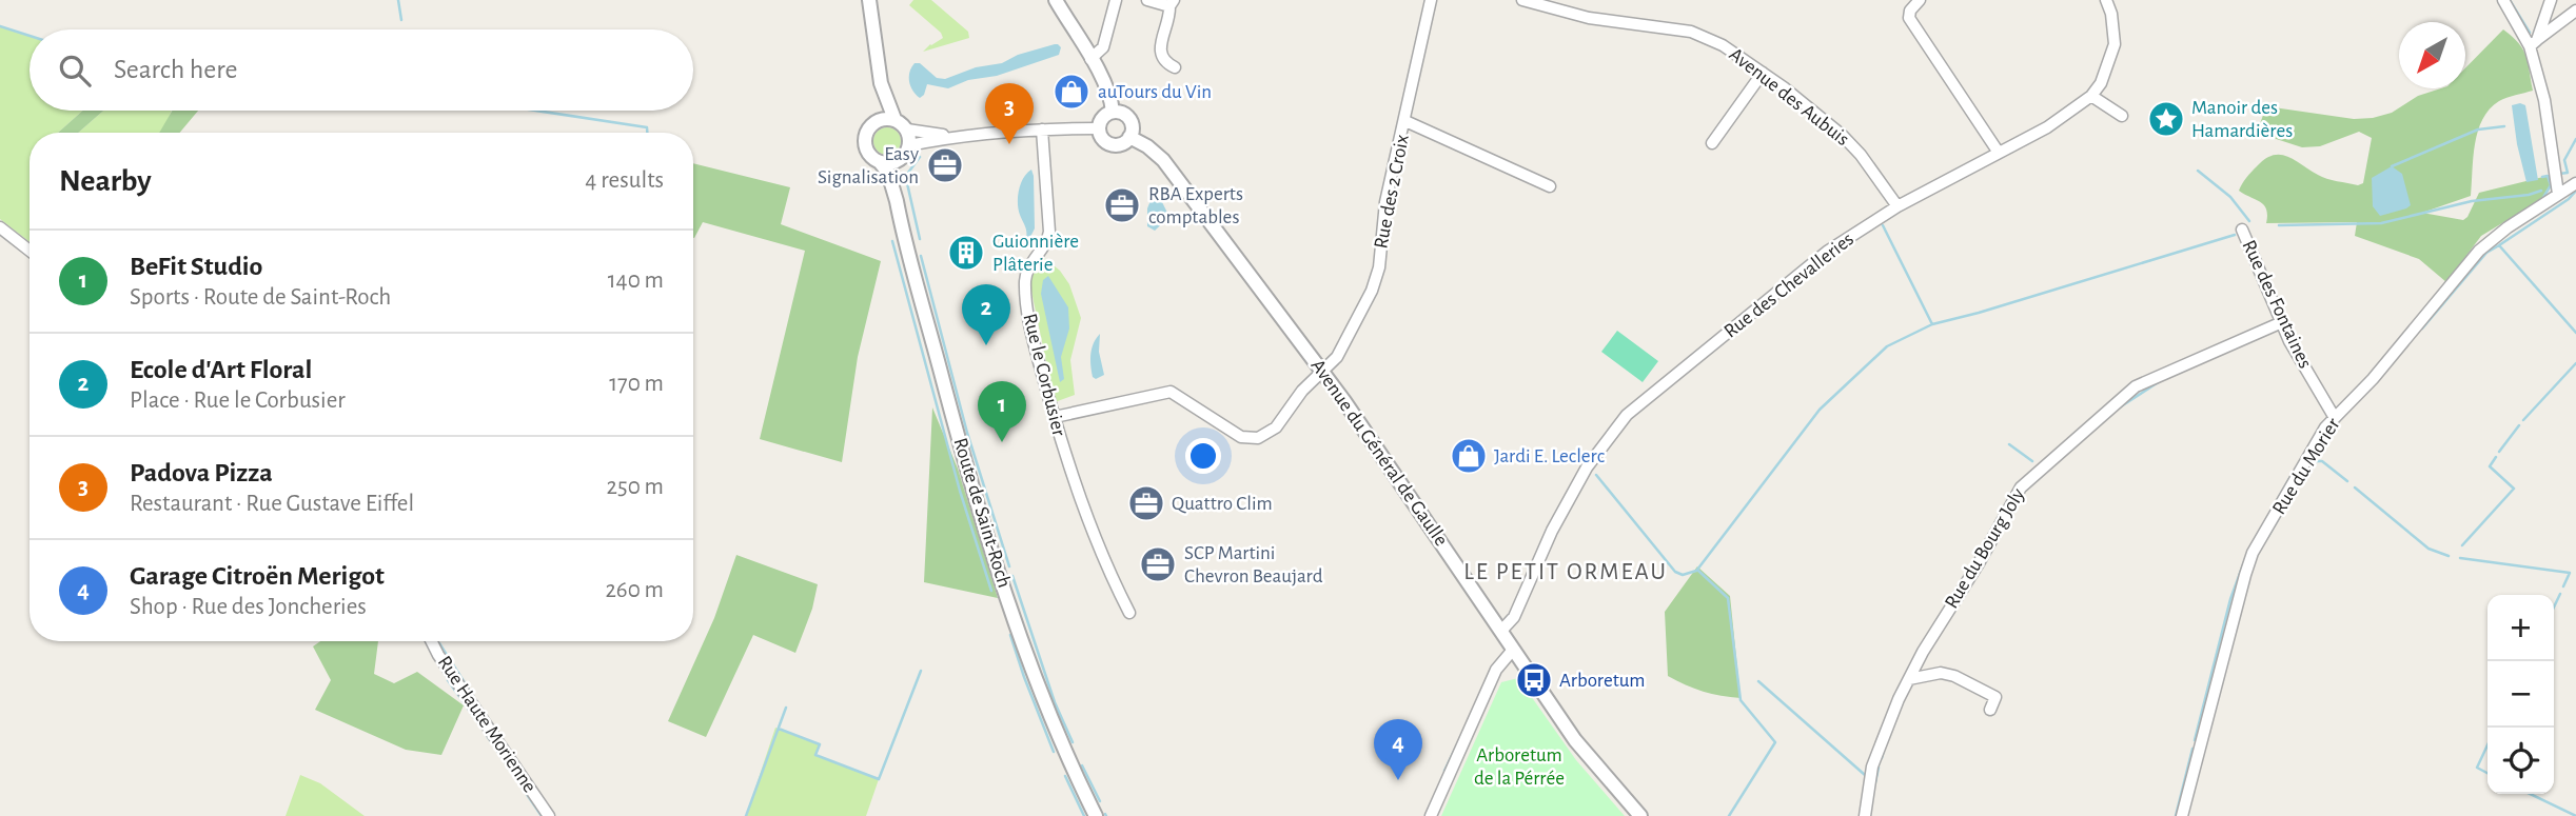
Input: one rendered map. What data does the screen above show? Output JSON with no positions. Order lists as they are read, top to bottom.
{
  "streets": {
    "street": [
      "Avenue des Aubuis",
      "Rue des 2 Croix",
      "Rue des Chevalleries",
      "Rue des Fontaines",
      "Rue le Corbusier",
      "Avenue du Général de Gaulle",
      "Rue du Morier",
      "Route de Saint-Roch",
      "Rue du Bourg Joly",
      "Rue Haute Morienne"
    ]
  },
  "crossings": [
    ["Avenue des Aubuis", "Rue des Chevalleries"],
    ["Rue des 2 Croix", "Rue le Corbusier"],
    ["Rue des 2 Croix", "Avenue du Général de Gaulle"],
    ["Rue des Chevalleries", "Avenue du Général de Gaulle"],
    ["Rue des Fontaines", "Rue du Morier"],
    ["Rue des Fontaines", "Rue du Bourg Joly"]
  ],
  "districts": ["LE PETIT ORMEAU"],
  "parks": ["Arboretum de la Pérrée"],
  "places": {
    "shop": ["auTours du Vin", "Jardi E. Leclerc"],
    "place": ["Manoir des Hamardières"],
    "office": [
      "Easy Signalisation",
      "RBA Experts comptables",
      "Quattro Clim",
      "SCP Martini Chevron Beaujard"
    ],
    "building": ["Guionnière Plâterie"],
    "bus stop": ["Arboretum"]
  },
  "north": "bottom left",
  "page": {
    "search": "Search here",
    "pins": [
      "3",
      "2",
      "1",
      "4"
    ],
    "heading": ["Nearby", "4 results"],
    "list": [
      {
        "mark": "1",
        "name": "BeFit Studio",
        "note": "Sports · Route de Saint-Roch",
        "value": "140 m"
      },
      {
        "mark": "2",
        "name": "Ecole d'Art Floral",
        "note": "Place · Rue le Corbusier",
        "value": "170 m"
      },
      {
        "mark": "3",
        "name": "Padova Pizza",
        "note": "Restaurant · Rue Gustave Eiffel",
        "value": "250 m"
      },
      {
        "mark": "4",
        "name": "Garage Citroën Merigot",
        "note": "Shop · Rue des Joncheries",
        "value": "260 m"
      }
    ],
    "map_buttons": ["+", "−"]
  }
}
